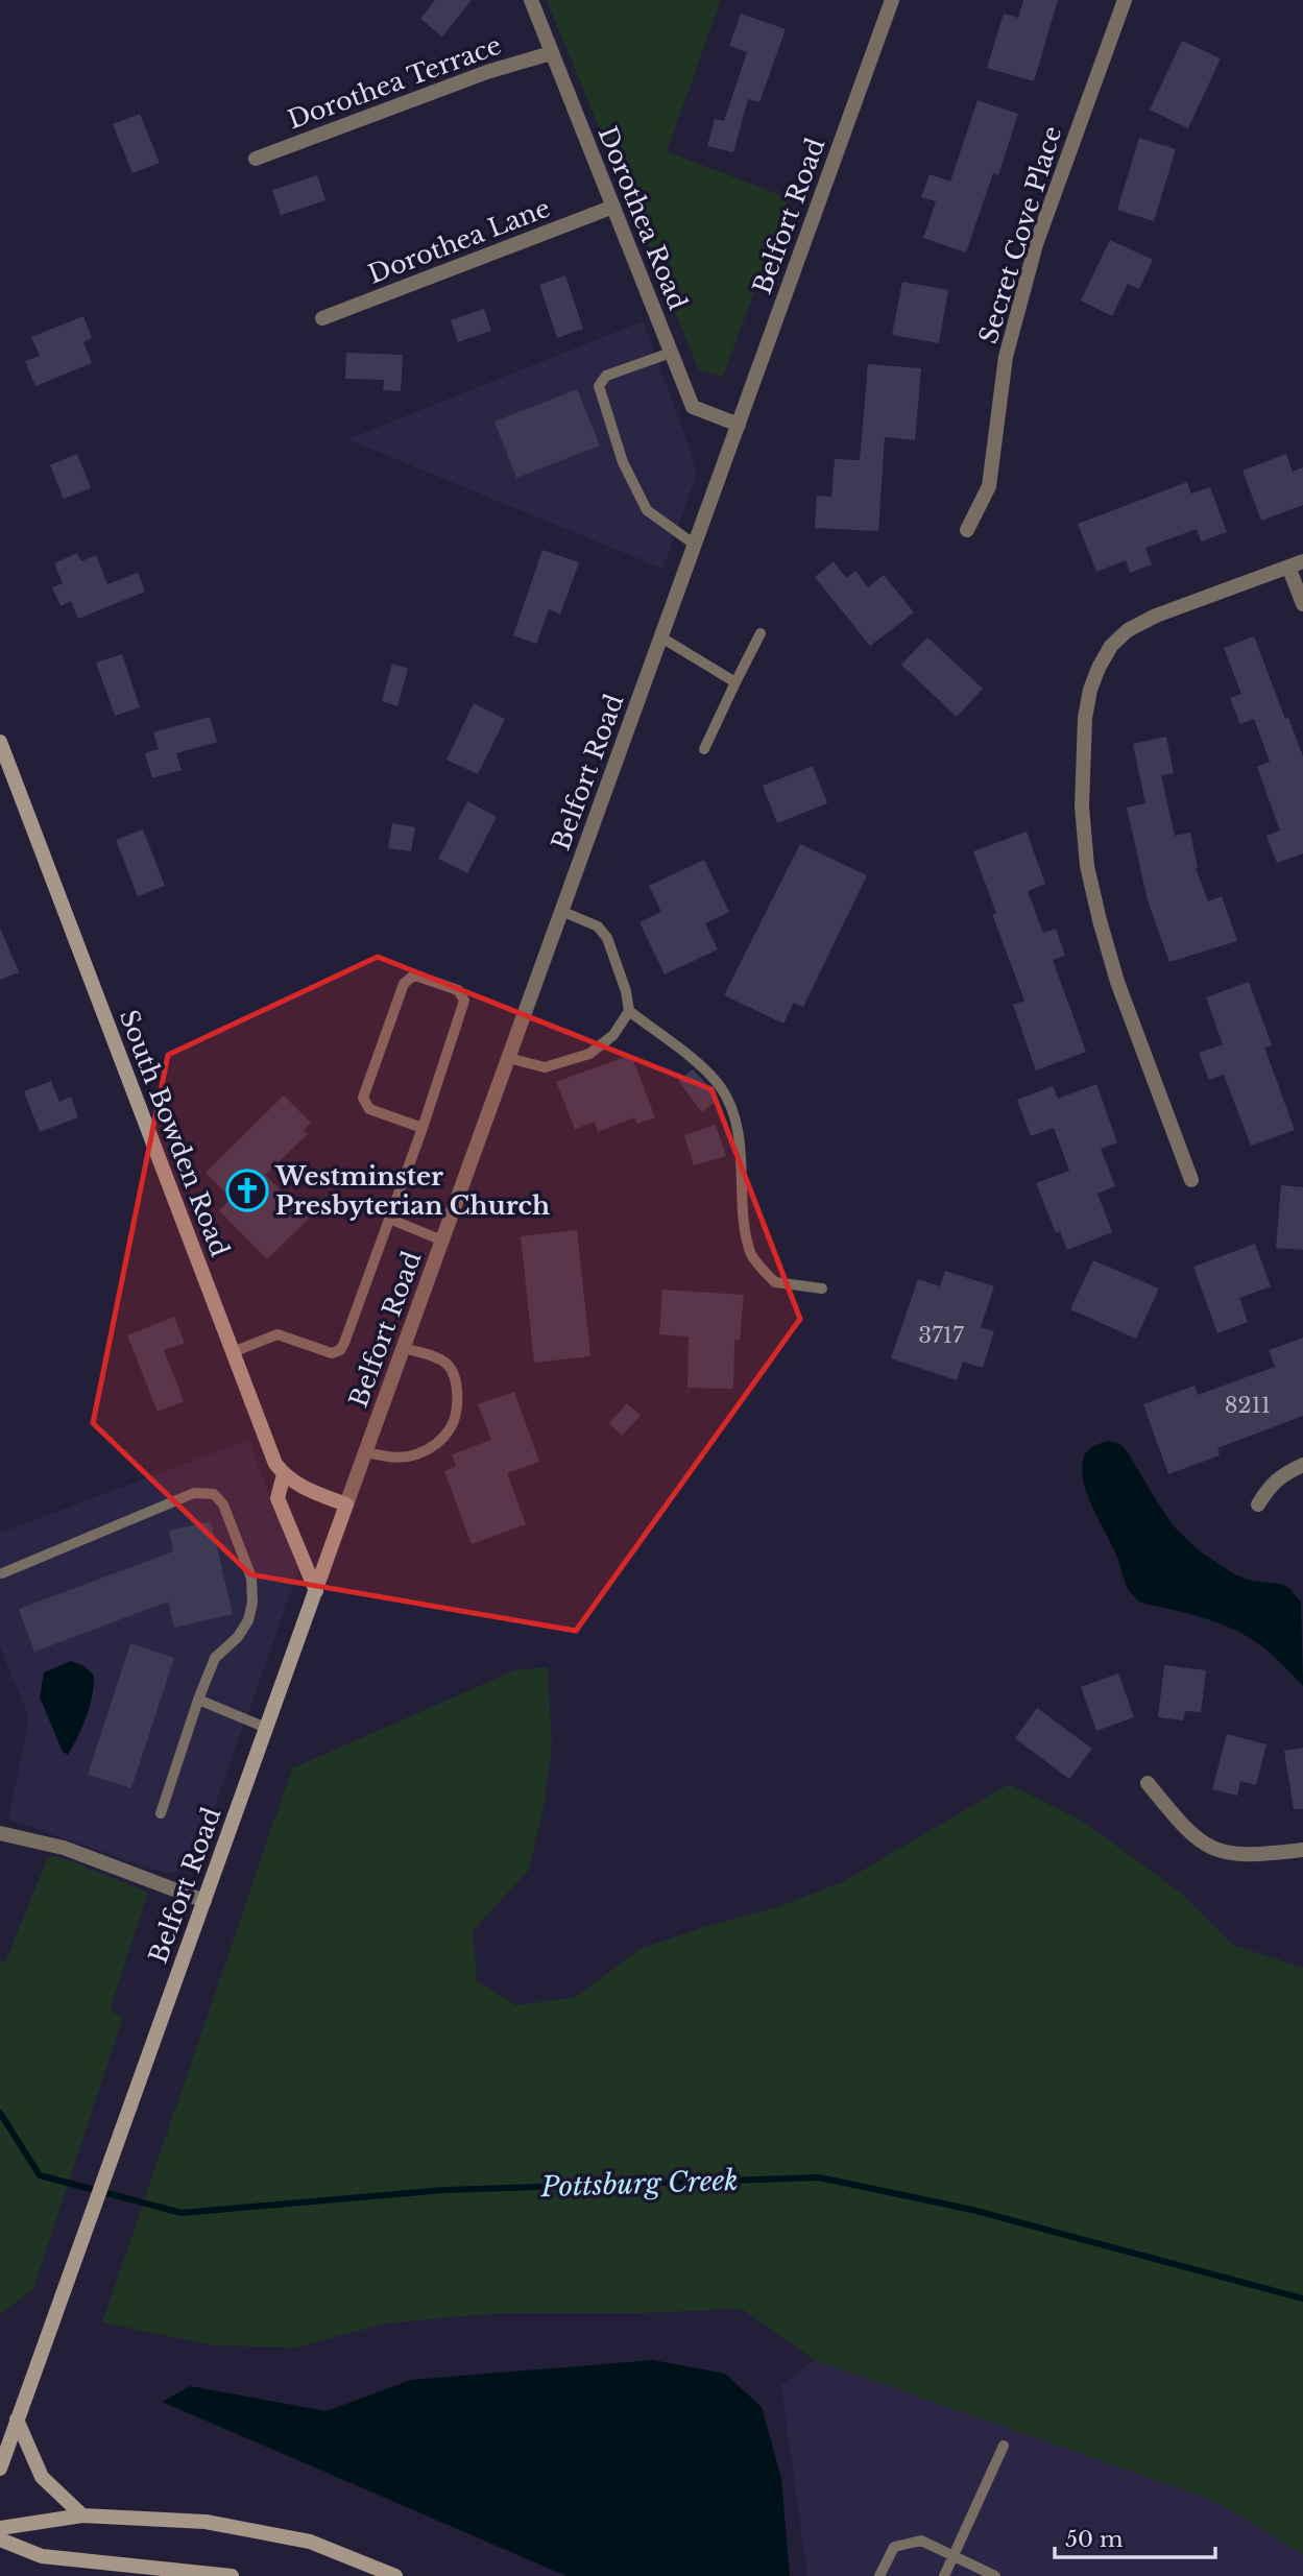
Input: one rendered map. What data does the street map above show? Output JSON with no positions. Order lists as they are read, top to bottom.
{
  "streets": {
    "main road": ["Belfort Road", "South Bowden Road"],
    "street": [
      "Dorothea Terrace",
      "Dorothea Road",
      "Secret Cove Place",
      "Dorothea Lane"
    ]
  },
  "crossings": [
    ["Dorothea Terrace", "Dorothea Road"],
    ["Belfort Road", "Dorothea Road"],
    ["Dorothea Road", "Dorothea Lane"]
  ],
  "water": ["Pottsburg Creek"],
  "places": {
    "church": ["Westminster Presbyterian Church"]
  },
  "house_numbers": ["3717", "8211"],
  "scale_bar": "50 m"
}
